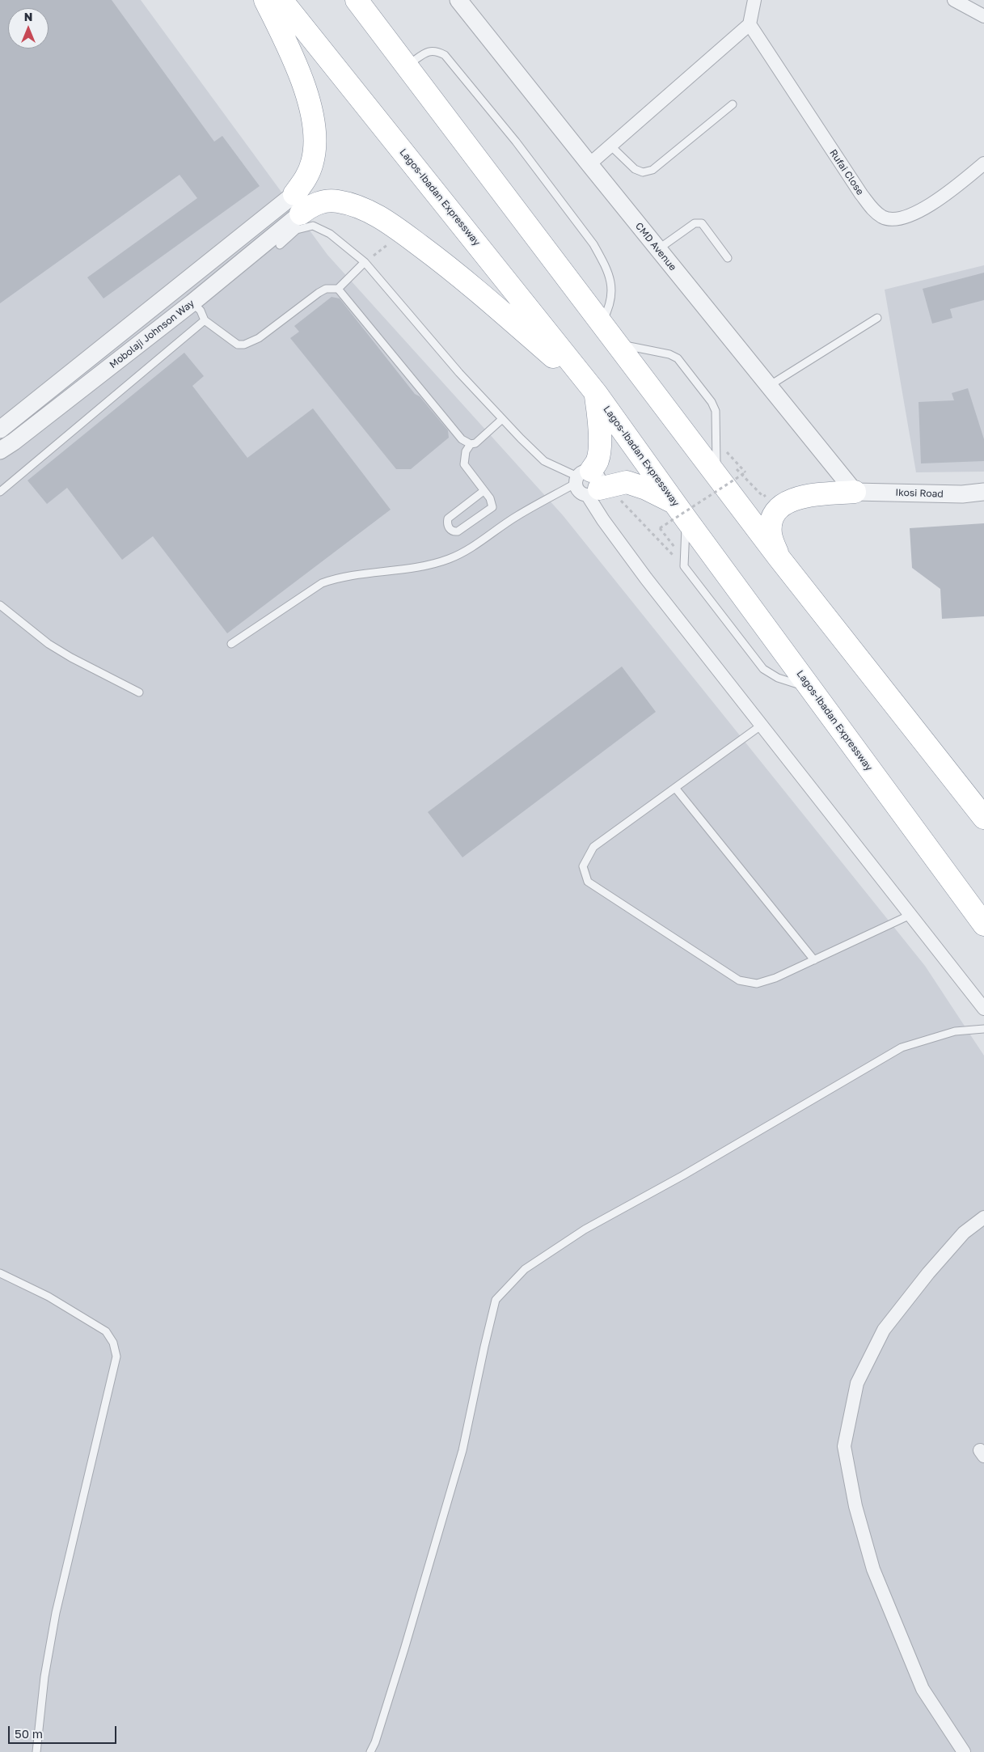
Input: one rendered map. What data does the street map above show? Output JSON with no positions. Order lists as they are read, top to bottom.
{
  "streets": {
    "highway": ["Lagos-Ibadan Expressway"],
    "street": [
      "Rufai Close",
      "CMD Avenue",
      "Mobolaji Johnson Way",
      "Ikosi Road"
    ]
  },
  "crossings": [
    ["CMD Avenue", "Ikosi Road"]
  ],
  "scale_bar": "50 m",
  "north": "top"
}
